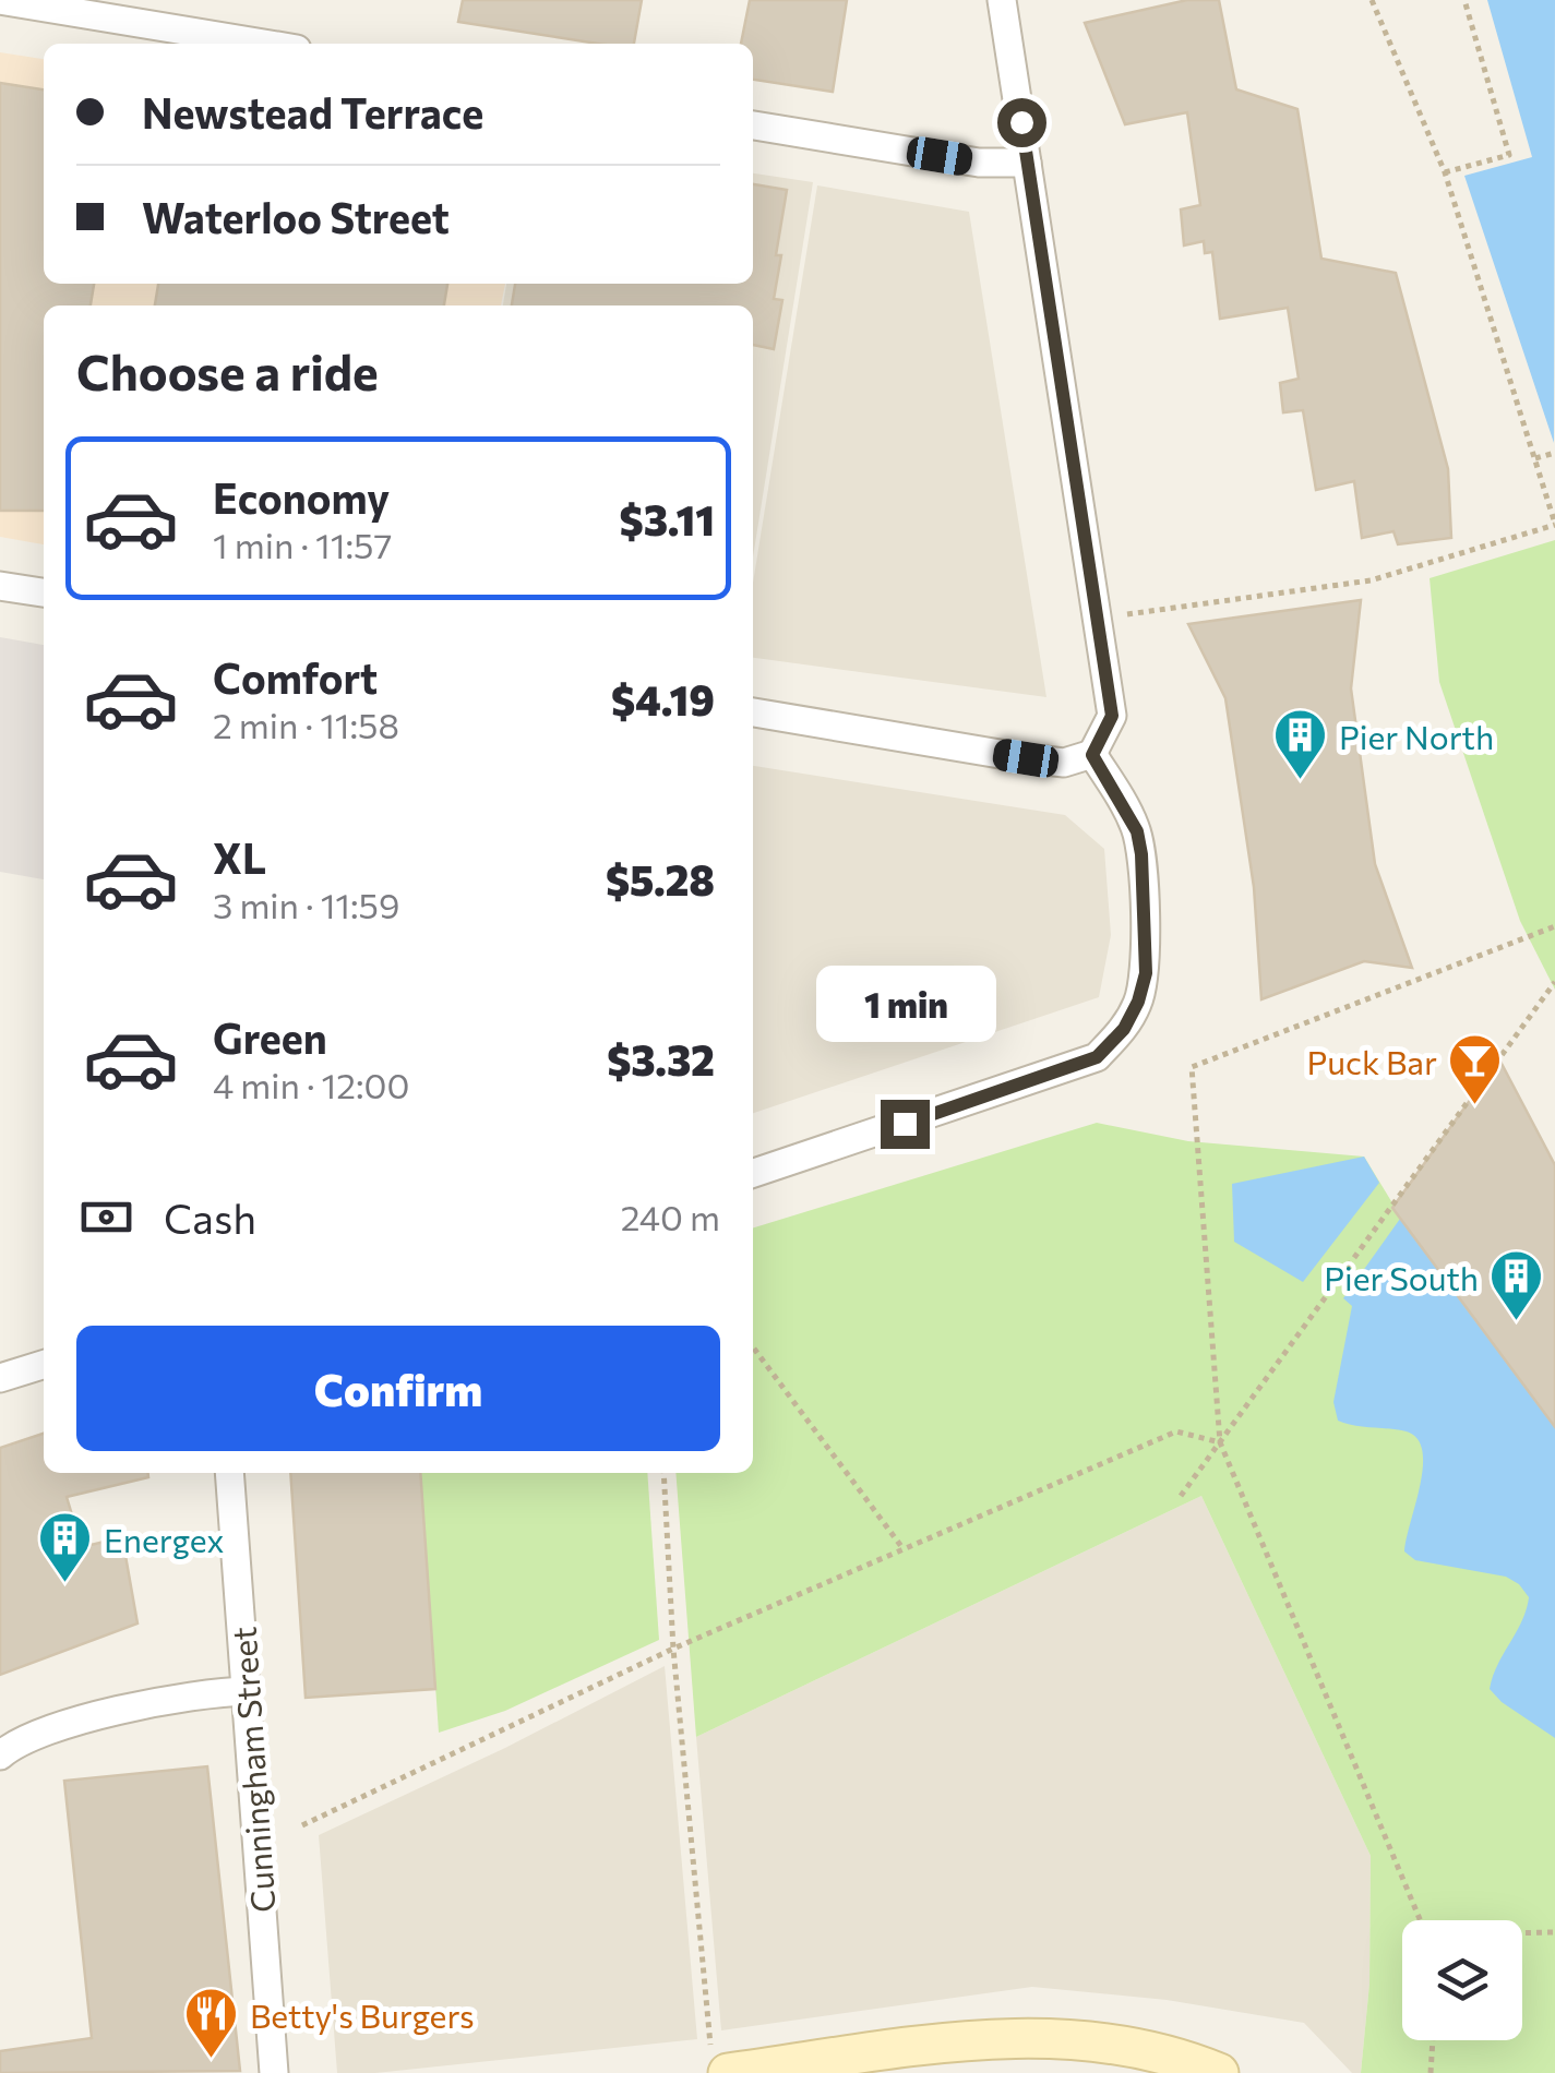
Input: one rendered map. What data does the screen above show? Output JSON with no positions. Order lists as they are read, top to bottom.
{
  "streets": {
    "street": ["Cunningham Street"]
  },
  "places": {
    "building": ["Pier North", "Pier South", "Energex"],
    "bar": ["Puck Bar"],
    "restaurant": ["Betty's Burgers"]
  },
  "page": {
    "banner": ["Newstead Terrace", "Waterloo Street"],
    "heading": "Choose a ride",
    "list": [
      {
        "name": "Economy",
        "note": "1 min · 11:57",
        "value": "$3.11"
      },
      {
        "name": "Comfort",
        "note": "2 min · 11:58",
        "value": "$4.19"
      },
      {
        "name": "XL",
        "note": "3 min · 11:59",
        "value": "$5.28"
      },
      {
        "name": "Green",
        "note": "4 min · 12:00",
        "value": "$3.32"
      }
    ],
    "bubble": "1 min",
    "pay": ["Cash", "240 m"],
    "buttons": "Confirm"
  }
}
